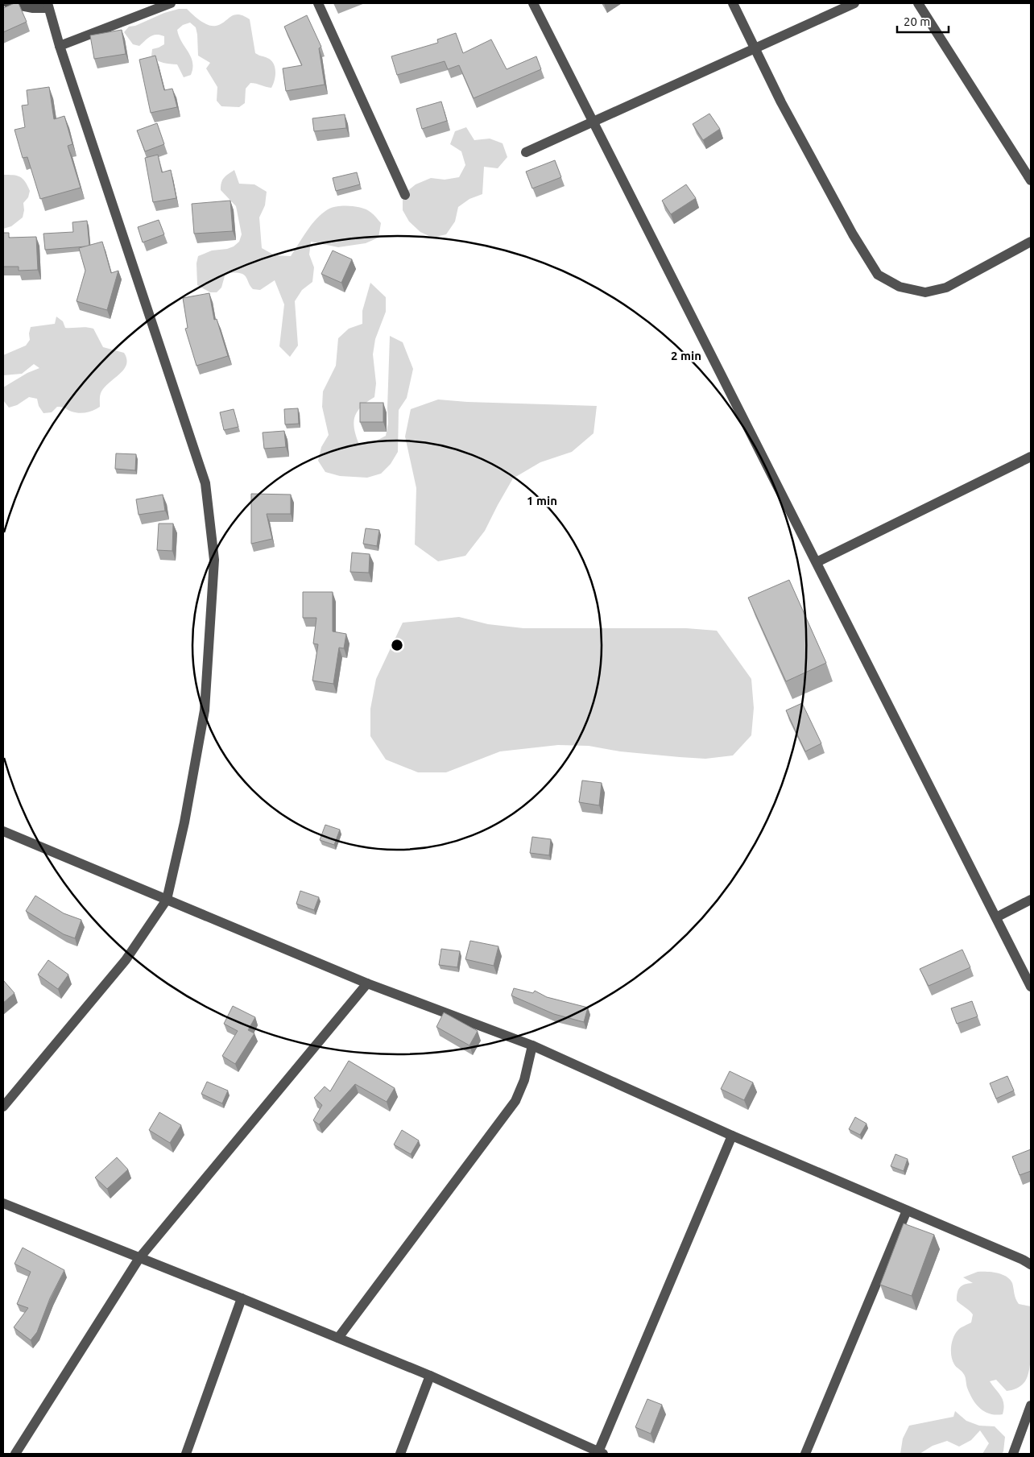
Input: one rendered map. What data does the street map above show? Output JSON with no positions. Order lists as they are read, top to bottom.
{
  "scale_bar": "20 m",
  "rings": ["2 min", "1 min"]
}
